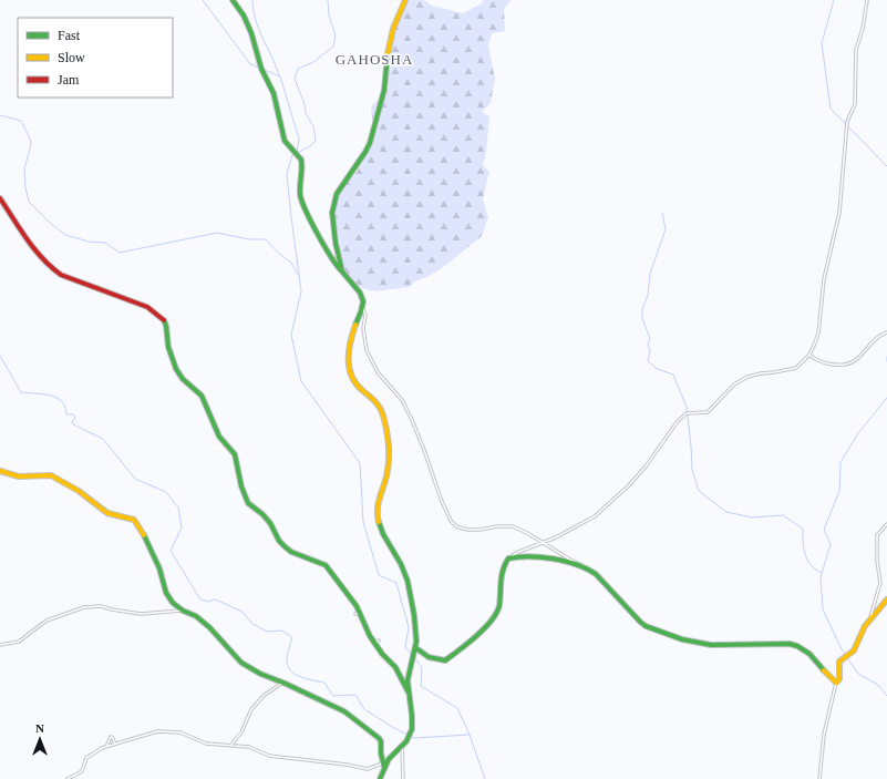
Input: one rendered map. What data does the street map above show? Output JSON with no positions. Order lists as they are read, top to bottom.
{
  "districts": ["GAHOSHA"],
  "legend": ["Fast", "Slow", "Jam"],
  "north": "top"
}
